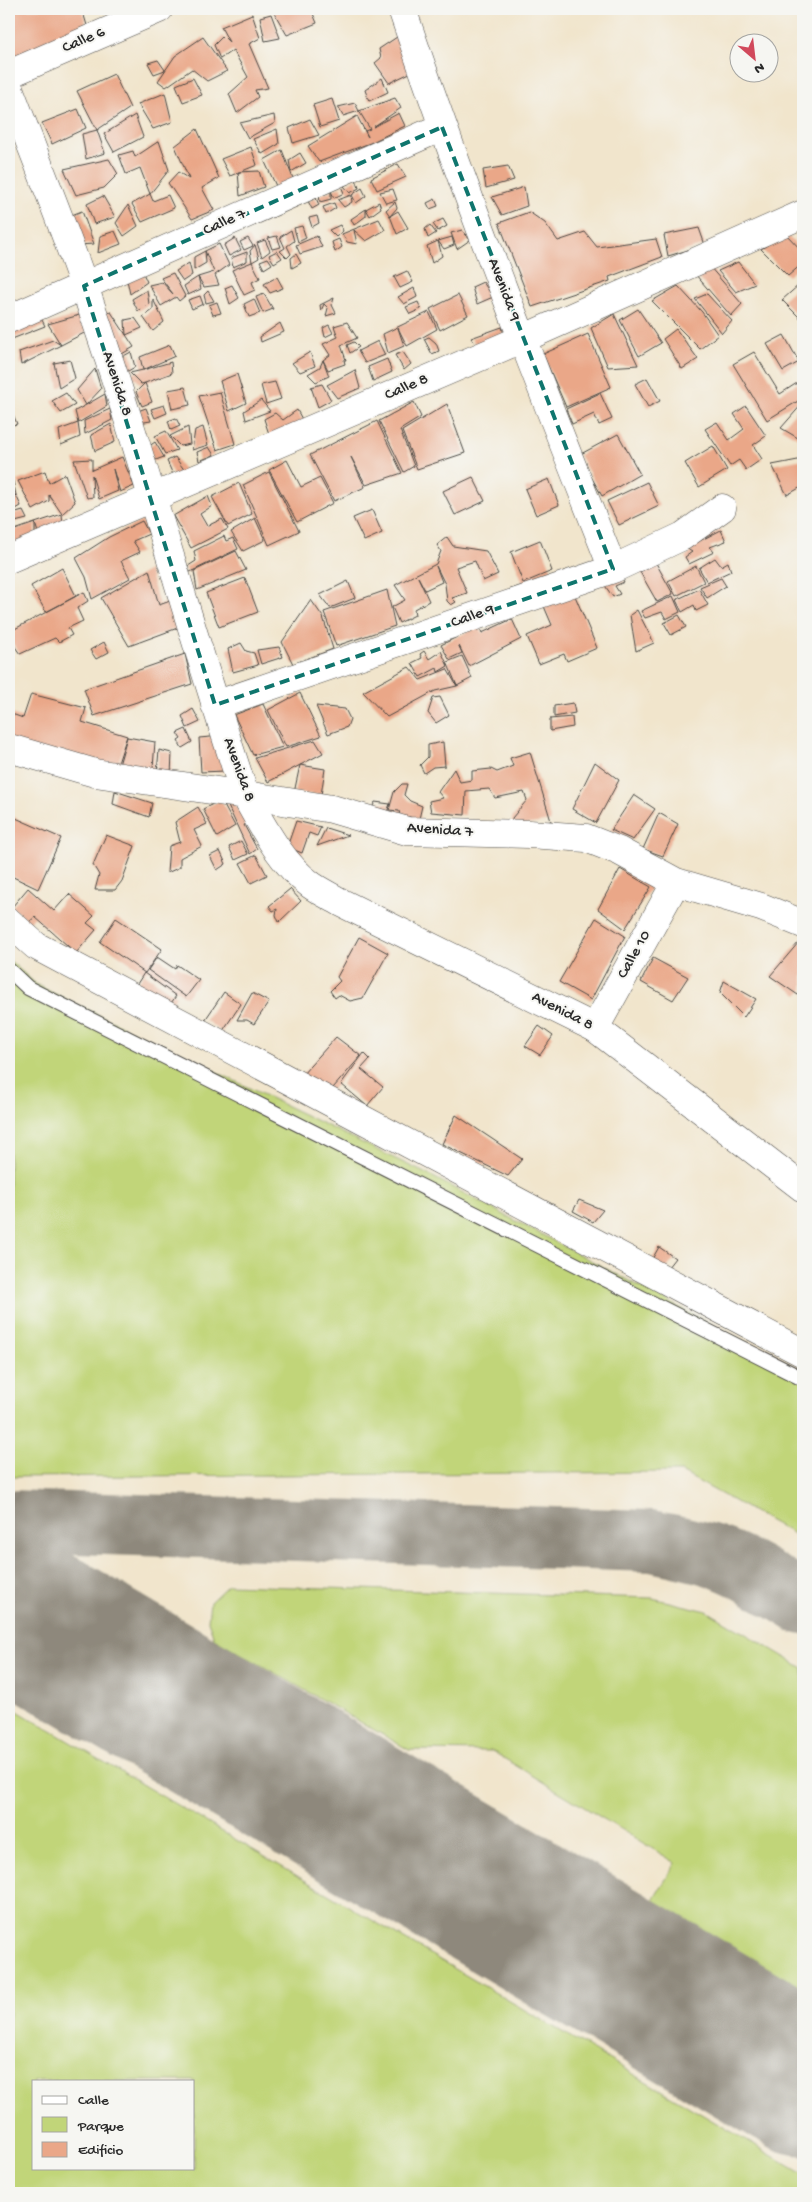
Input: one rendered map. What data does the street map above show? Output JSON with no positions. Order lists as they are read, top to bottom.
{
  "streets": {
    "street": [
      "Calle 6",
      "Calle 7",
      "Avenida 9",
      "Avenida 8",
      "Calle 8",
      "Calle 9",
      "Avenida 7",
      "Calle 10"
    ]
  },
  "crossings": [
    ["Calle 7", "Avenida 9"],
    ["Calle 7", "Avenida 8"],
    ["Avenida 9", "Calle 8"],
    ["Avenida 9", "Calle 9"],
    ["Avenida 8", "Calle 8"],
    ["Avenida 8", "Calle 9"],
    ["Avenida 8", "Avenida 7"],
    ["Avenida 8", "Calle 10"],
    ["Avenida 7", "Calle 10"]
  ],
  "legend": ["Calle", "Parque", "Edificio"],
  "north": "bottom right"
}
